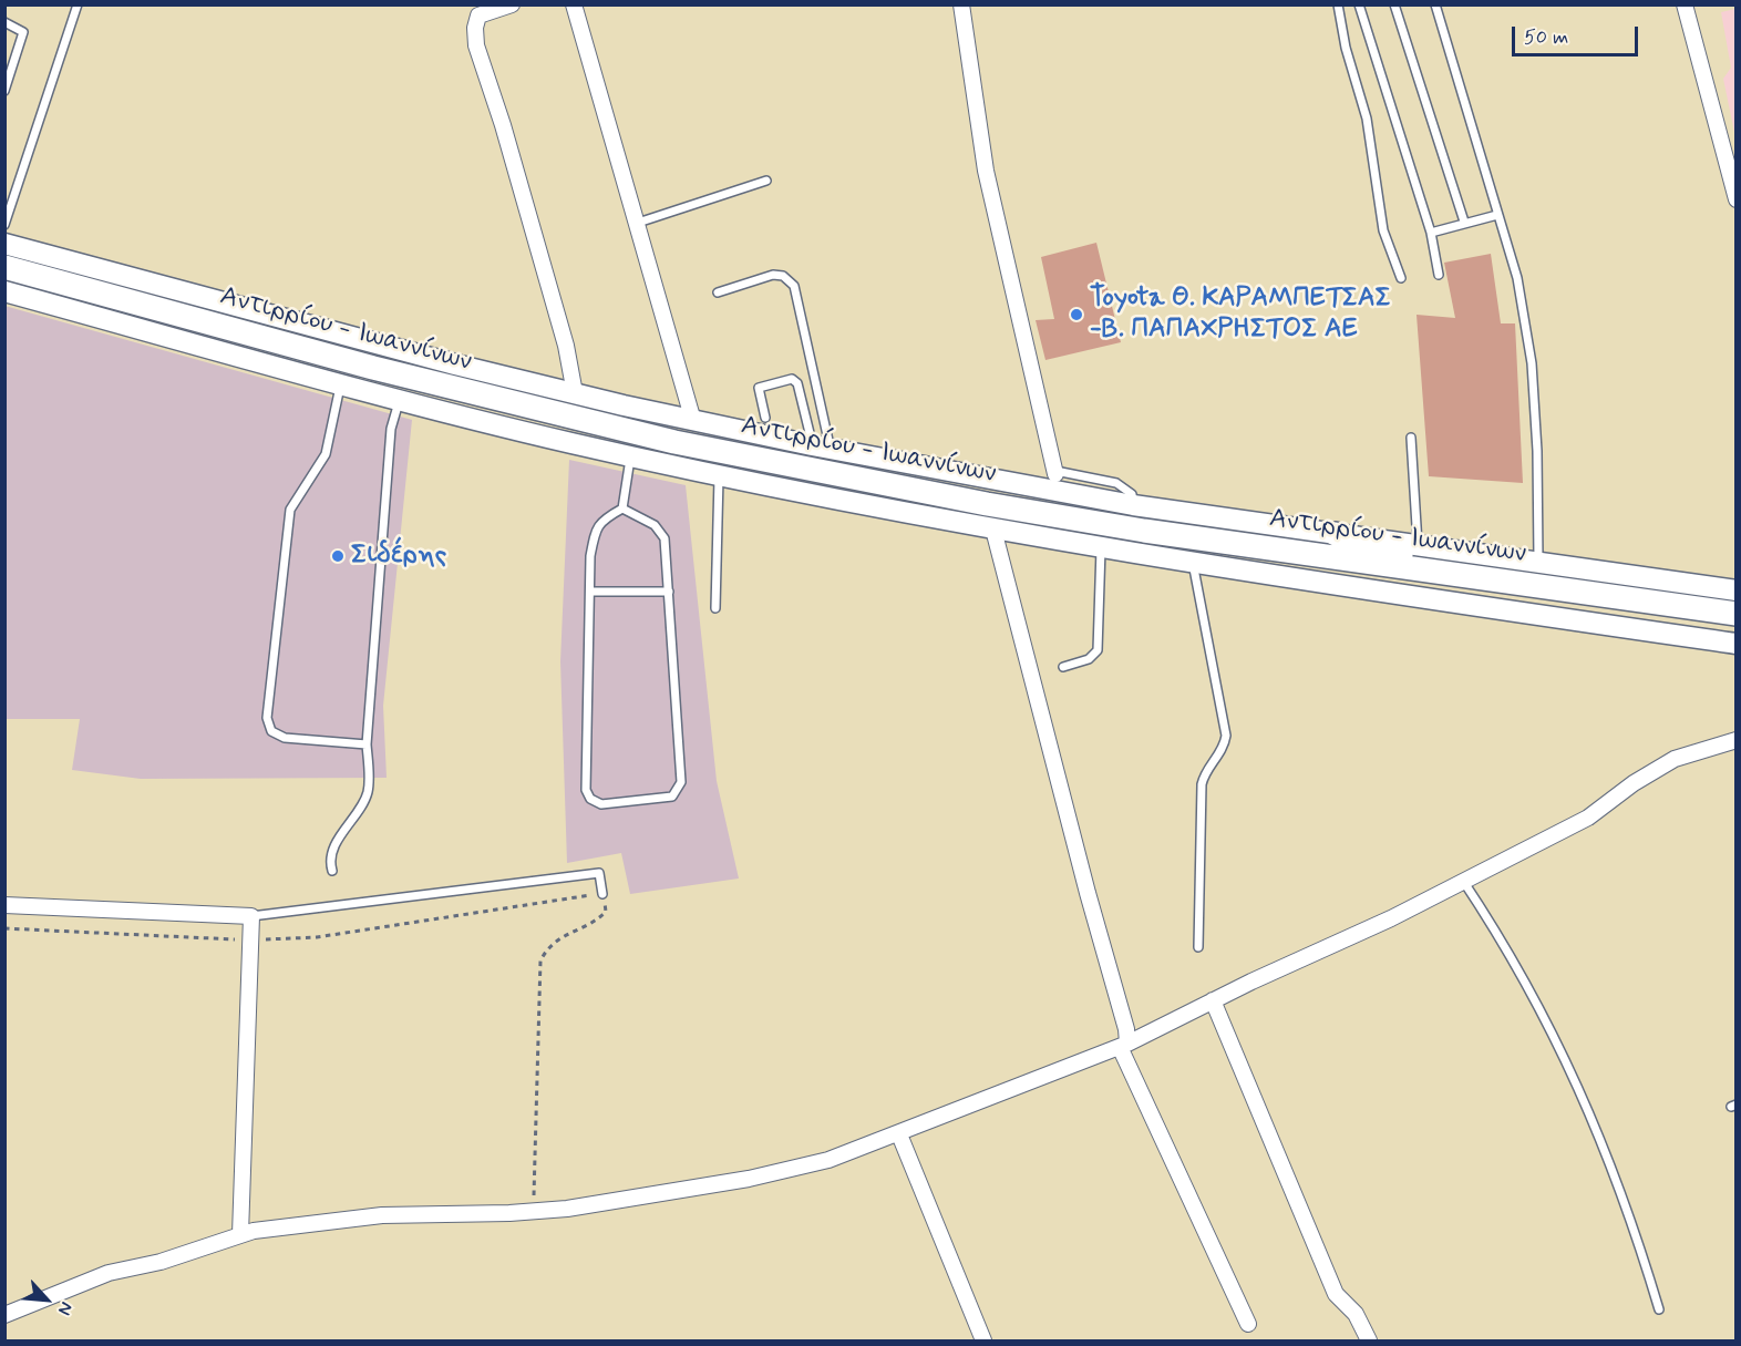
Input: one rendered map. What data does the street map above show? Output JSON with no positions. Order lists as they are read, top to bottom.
{
  "streets": {
    "main road": ["Αντιρρίου - Ιωαννίνων"]
  },
  "places": ["Toyota Θ. ΚΑΡΑΜΠΕΤΣΑΣ -Β. ΠΑΠΑΧΡΗΣΤΟΣ ΑΕ", "Σιδέρης"],
  "scale_bar": "50 m",
  "north": "bottom right"
}
